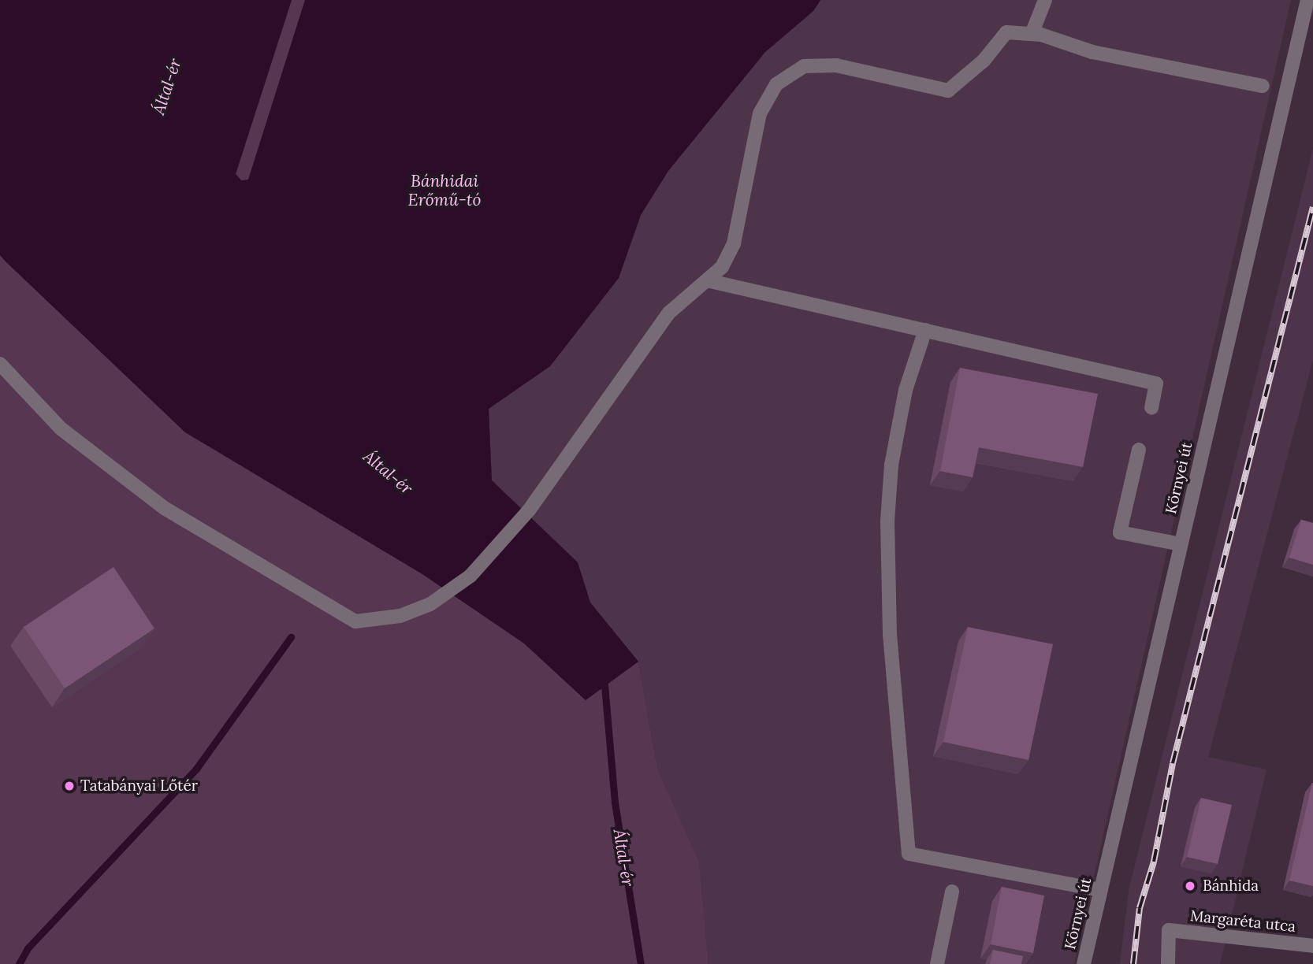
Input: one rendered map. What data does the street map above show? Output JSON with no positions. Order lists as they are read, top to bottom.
{
  "streets": {
    "street": ["Környei út", "Margaréta utca"]
  },
  "water": ["Által-ér", "Bánhidai Erőmű-tó"],
  "places": ["Tatabányai Lőtér", "Bánhida"]
}
